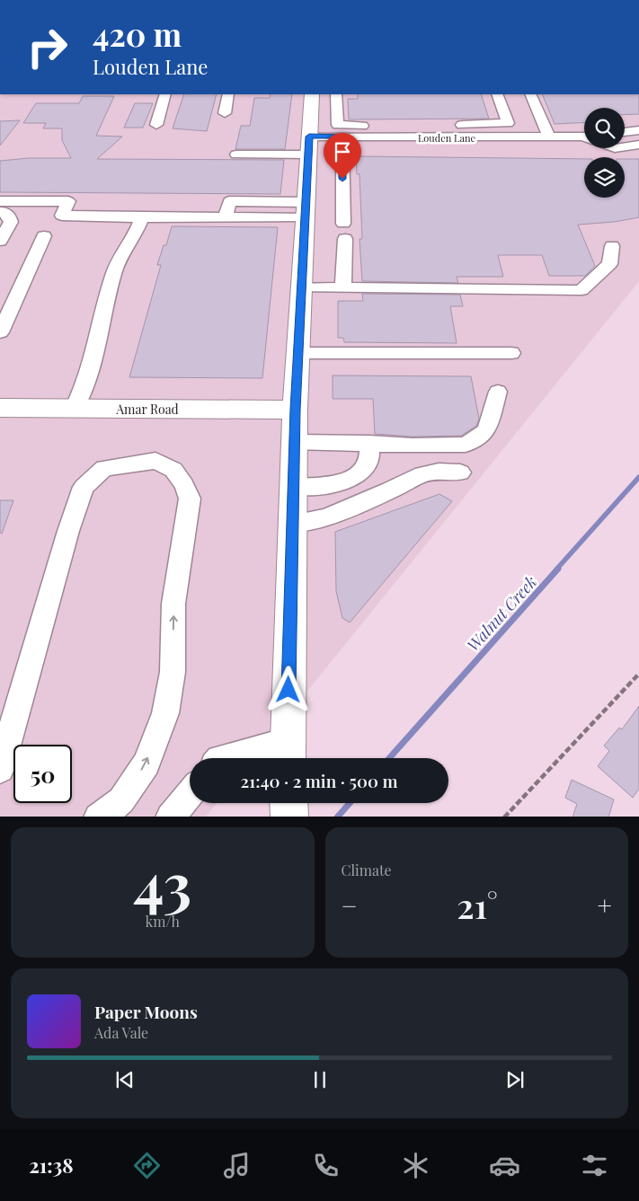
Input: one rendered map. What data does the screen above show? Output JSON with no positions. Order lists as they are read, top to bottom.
{
  "streets": {
    "main road": ["Amar Road"],
    "street": ["Louden Lane"]
  },
  "water": ["Walnut Creek"],
  "page": {
    "turn": ["420 m", "Louden Lane"],
    "limit": "50",
    "trip": "21:40 · 2 min · 500 m",
    "tile": [
      ["43", "km/h"],
      "Climate"
    ],
    "heat": ["−", "21°", "+"],
    "song": ["Paper Moons", "Ada Vale"],
    "tabs": "21:38"
  }
}
